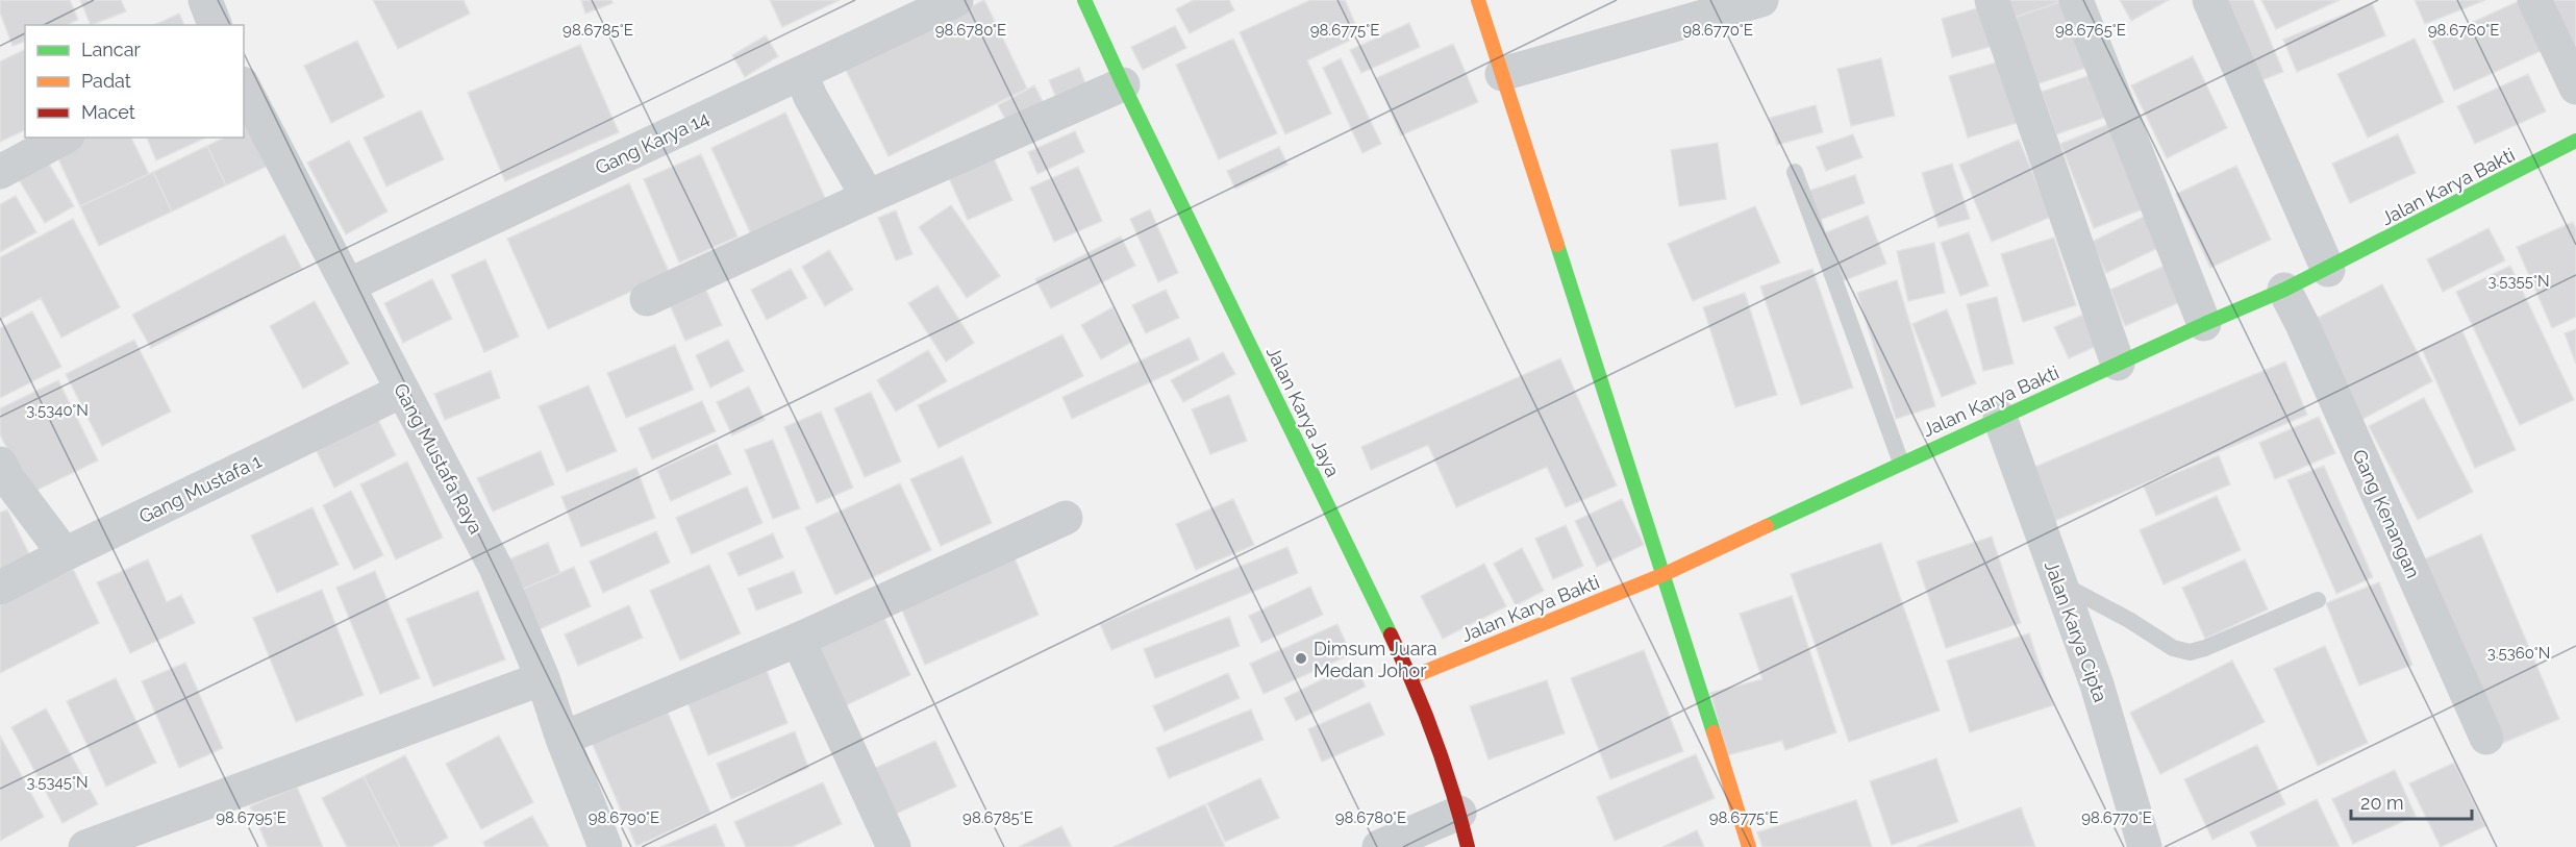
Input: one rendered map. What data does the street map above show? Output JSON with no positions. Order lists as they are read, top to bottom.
{
  "streets": {
    "street": [
      "Gang Karya 14",
      "Jalan Karya Bakti",
      "Jalan Karya Jaya",
      "Gang Mustafa Raya",
      "Gang Mustafa 1",
      "Gang Kenangan",
      "Jalan Karya Cipta"
    ]
  },
  "crossings": [
    ["Gang Karya 14", "Gang Mustafa Raya"],
    ["Jalan Karya Bakti", "Jalan Karya Jaya"],
    ["Jalan Karya Bakti", "Gang Kenangan"],
    ["Jalan Karya Bakti", "Jalan Karya Cipta"],
    ["Gang Mustafa Raya", "Gang Mustafa 1"]
  ],
  "places": ["Dimsum Juara Medan Johor"],
  "legend": ["Lancar", "Padat", "Macet"],
  "scale_bar": "20 m",
  "coordinates": [
    "98.6785°E",
    "98.6780°E",
    "98.6775°E",
    "98.6770°E",
    "98.6765°E",
    "98.6760°E",
    "3.5355°N",
    "3.5340°N",
    "3.5360°N",
    "3.5345°N",
    "98.6795°E",
    "98.6790°E"
  ]
}
